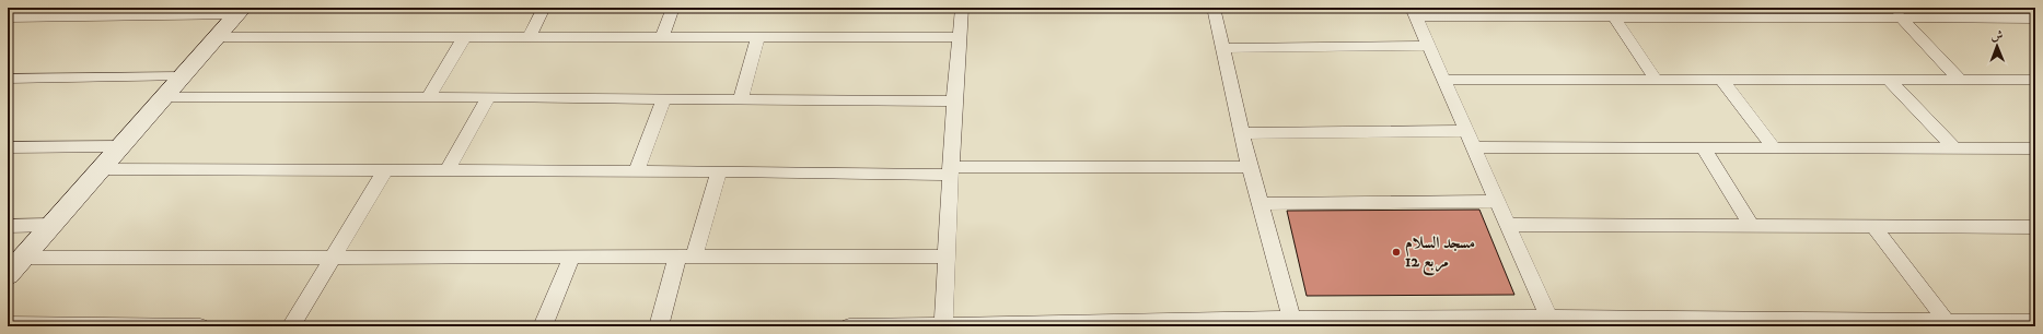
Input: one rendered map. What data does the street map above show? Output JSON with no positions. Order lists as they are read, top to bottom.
{
  "places": ["مسجد السلام مربع 12"],
  "north": "top"
}
